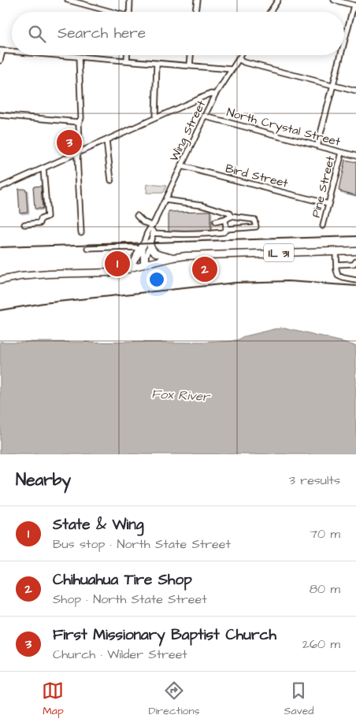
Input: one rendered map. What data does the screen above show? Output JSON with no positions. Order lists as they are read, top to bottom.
{
  "streets": {
    "main road": ["IL 31"],
    "street": [
      "North Crystal Street",
      "Wing Street",
      "Bird Street",
      "Pine Street"
    ]
  },
  "crossings": [
    ["North Crystal Street", "Wing Street"],
    ["North Crystal Street", "Pine Street"],
    ["Wing Street", "Bird Street"],
    ["Wing Street", "IL 31"],
    ["Bird Street", "Pine Street"]
  ],
  "water": ["Fox River"],
  "page": {
    "search": "Search here",
    "pins": ["3", "1", "2"],
    "heading": ["Nearby", "3 results"],
    "list": [
      {
        "mark": "1",
        "name": "State & Wing",
        "note": "Bus stop · North State Street",
        "value": "70 m"
      },
      {
        "mark": "2",
        "name": "Chihuahua Tire Shop",
        "note": "Shop · North State Street",
        "value": "80 m"
      },
      {
        "mark": "3",
        "name": "First Missionary Baptist Church",
        "note": "Church · Wilder Street",
        "value": "260 m"
      }
    ],
    "nav": ["Map", "Directions", "Saved"]
  }
}
